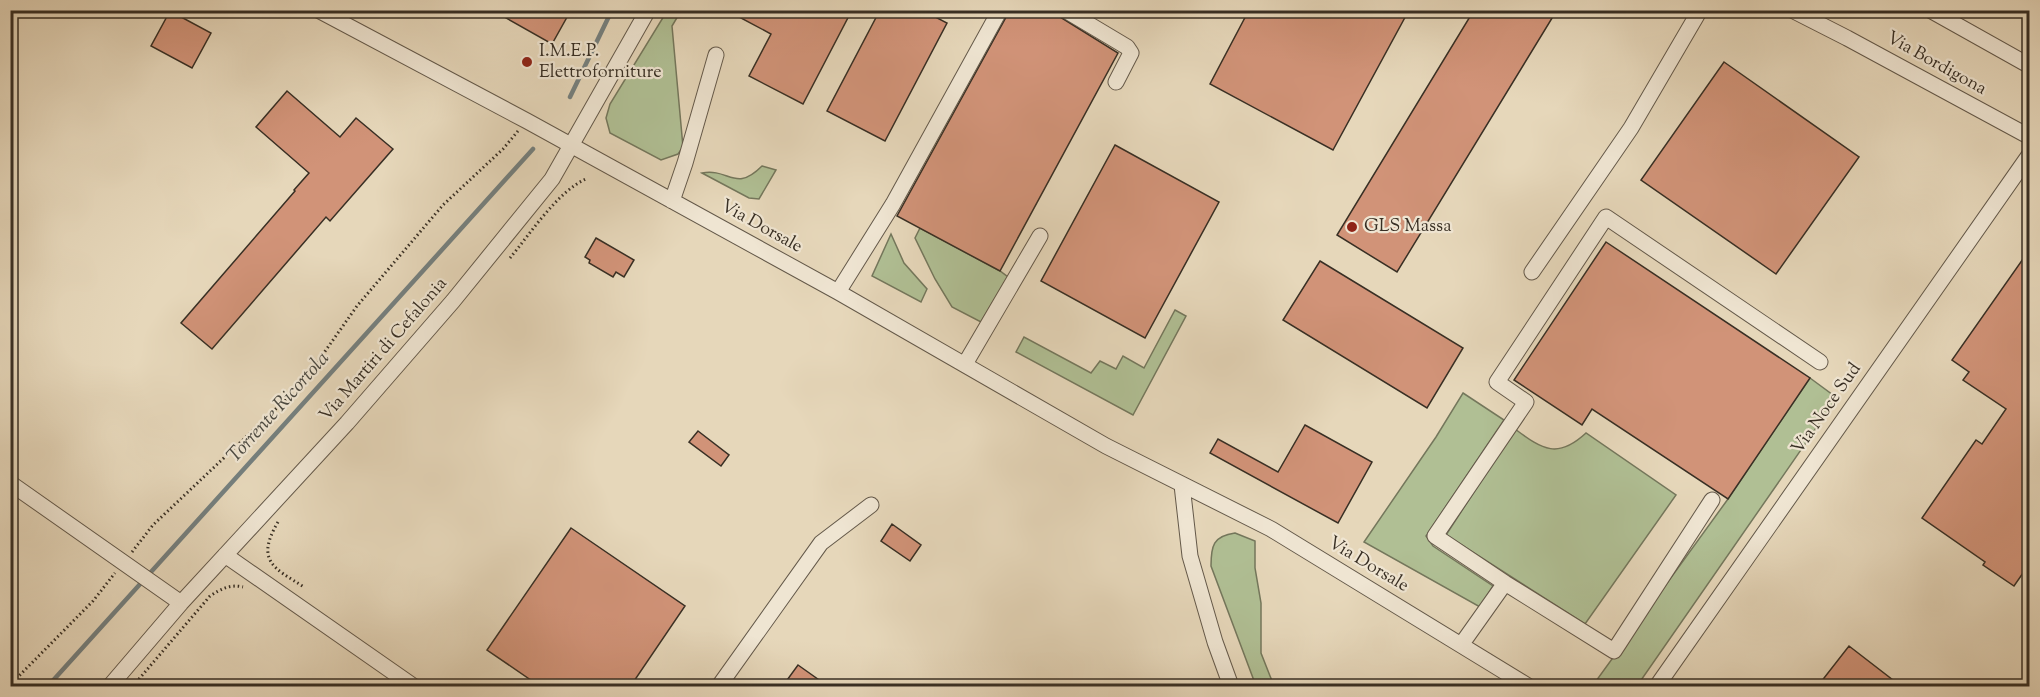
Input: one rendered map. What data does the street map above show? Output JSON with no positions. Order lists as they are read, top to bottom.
{
  "streets": {
    "street": [
      "Via Bordigona",
      "Via Dorsale",
      "Via Martiri di Cefalonia",
      "Via Noce Sud"
    ]
  },
  "crossings": [
    ["Via Dorsale", "Via Martiri di Cefalonia"]
  ],
  "water": ["Torrente Ricortola"],
  "places": ["I.M.E.P. Elettroforniture", "GLS Massa"]
}
